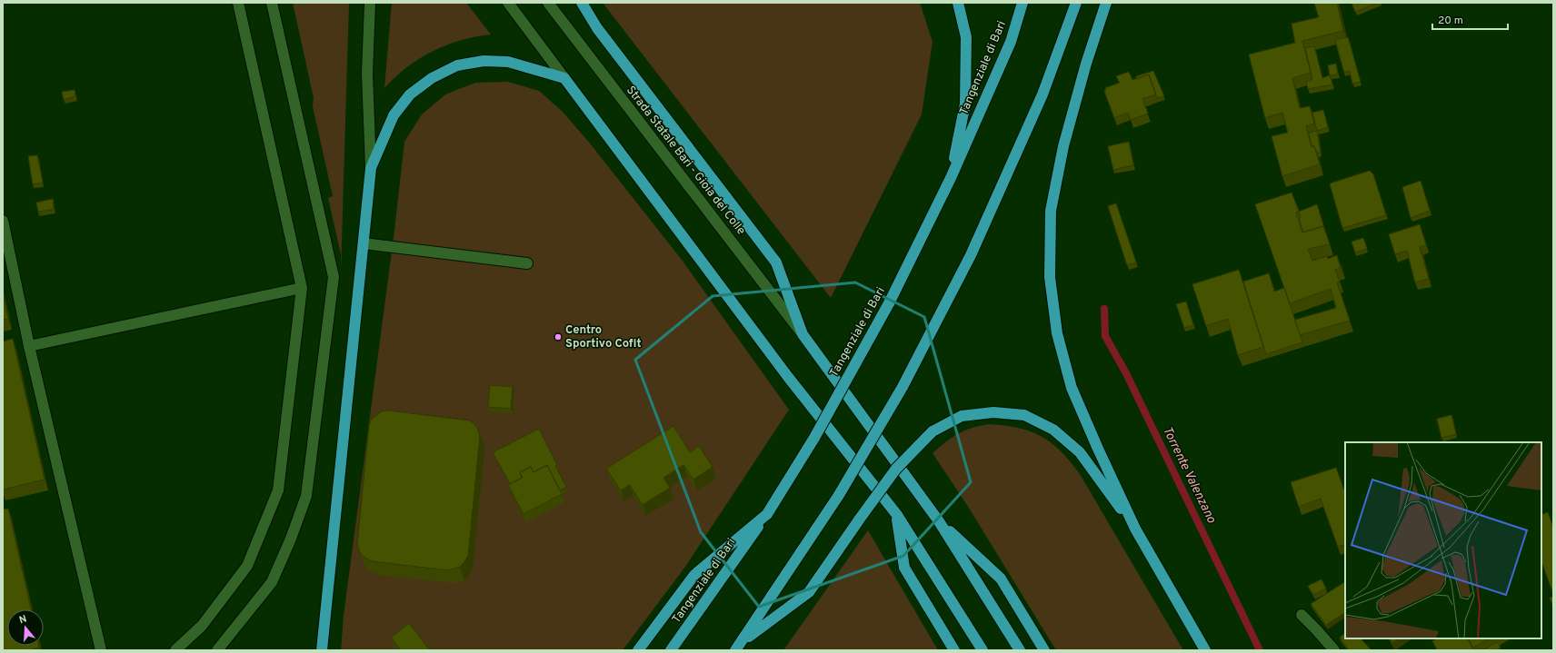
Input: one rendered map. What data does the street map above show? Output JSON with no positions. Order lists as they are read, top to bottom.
{
  "streets": {
    "highway": ["Tangenziale di Bari"],
    "street": ["Strada Statale Bari - Gioia del Colle"]
  },
  "water": ["Torrente Valenzano"],
  "places": ["Centro Sportivo Cofit"],
  "scale_bar": "20 m",
  "north": "top"
}
